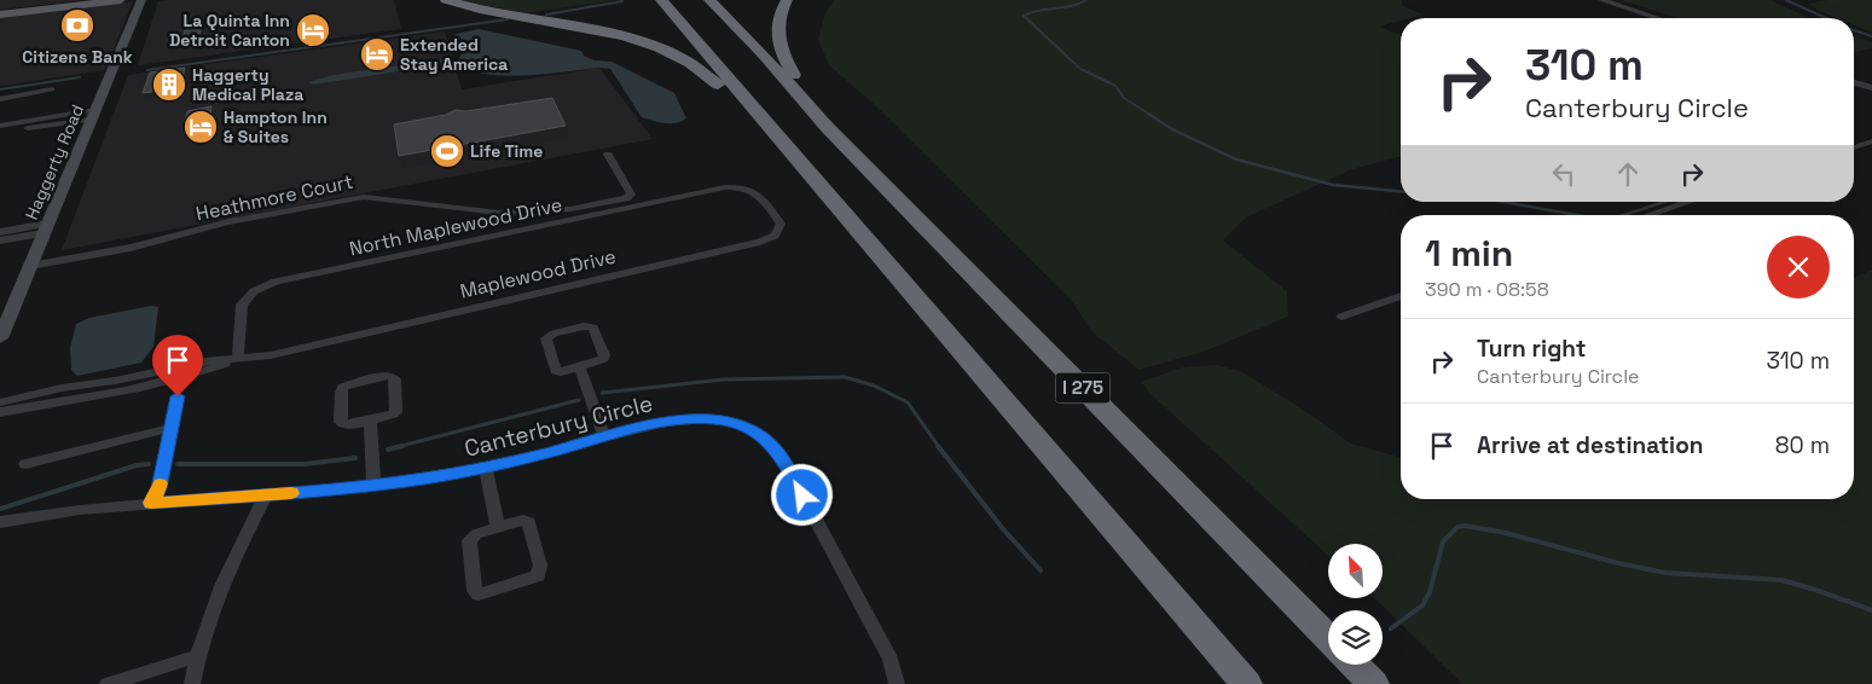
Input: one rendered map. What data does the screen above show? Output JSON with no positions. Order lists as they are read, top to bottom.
{
  "streets": {
    "highway": ["I 275"],
    "main road": ["Haggerty Road"],
    "street": [
      "Heathmore Court",
      "North Maplewood Drive",
      "Maplewood Drive",
      "Canterbury Circle"
    ]
  },
  "crossings": [
    ["Haggerty Road", "Heathmore Court"],
    ["North Maplewood Drive", "Maplewood Drive"]
  ],
  "places": {
    "bank": ["Citizens Bank"],
    "hotel": ["La Quinta Inn Detroit Canton", "Extended Stay America", "Hampton Inn & Suites"],
    "building": ["Haggerty Medical Plaza"],
    "sports": ["Life Time"]
  },
  "north": "top left",
  "page": {
    "turn": ["310 m", "Canterbury Circle"],
    "heading": ["1 min", "390 m · 08:58"],
    "list": [
      {
        "name": "Turn right",
        "note": "Canterbury Circle",
        "value": "310 m"
      },
      {
        "name": "Arrive at destination",
        "value": "80 m"
      }
    ]
  }
}
